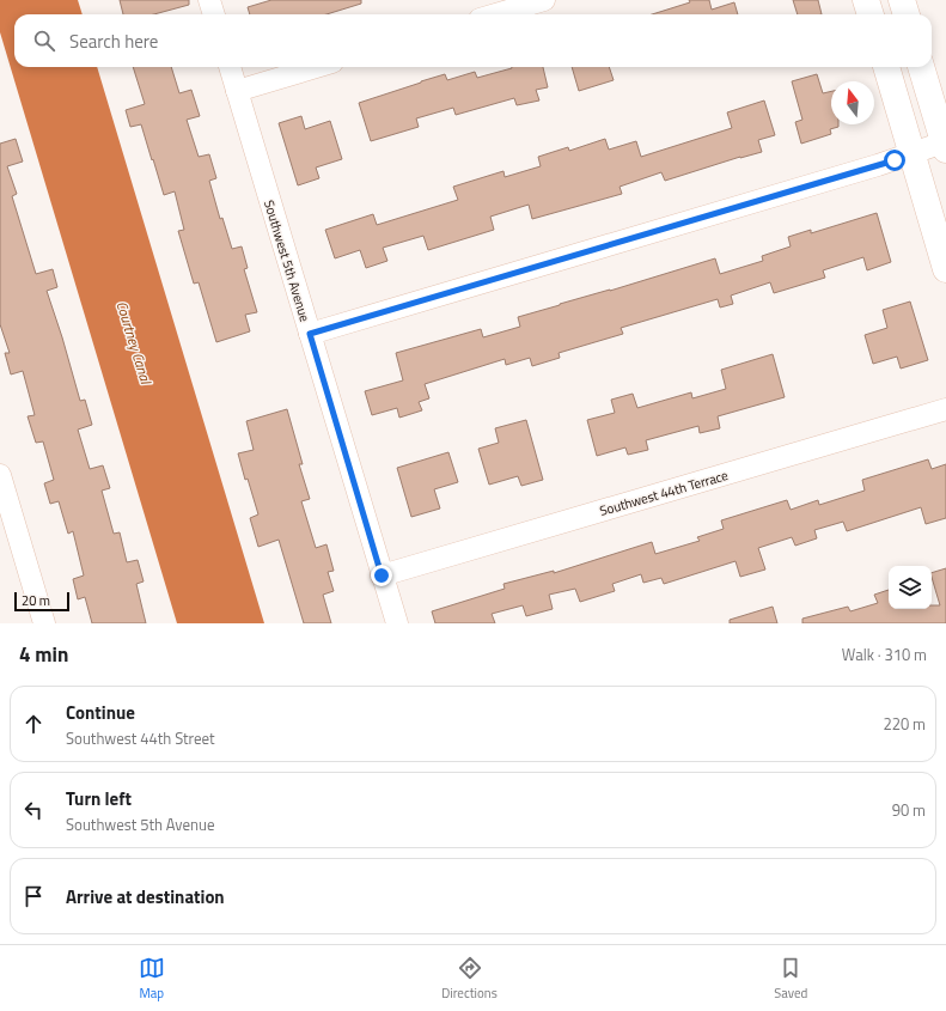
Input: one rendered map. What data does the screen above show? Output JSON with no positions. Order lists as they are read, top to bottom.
{
  "streets": {
    "street": ["Southwest 5th Avenue", "Southwest 44th Terrace"]
  },
  "crossings": [
    ["Southwest 5th Avenue", "Southwest 44th Terrace"]
  ],
  "water": ["Courtney Canal"],
  "scale_bar": "20 m",
  "north": "top",
  "page": {
    "search": "Search here",
    "scale": "20 m",
    "heading": ["4 min", "Walk · 310 m"],
    "list": [
      ["Continue", "Southwest 44th Street", "220 m"],
      ["Turn left", "Southwest 5th Avenue", "90 m"],
      "Arrive at destination"
    ],
    "nav": ["Map", "Directions", "Saved"]
  }
}
